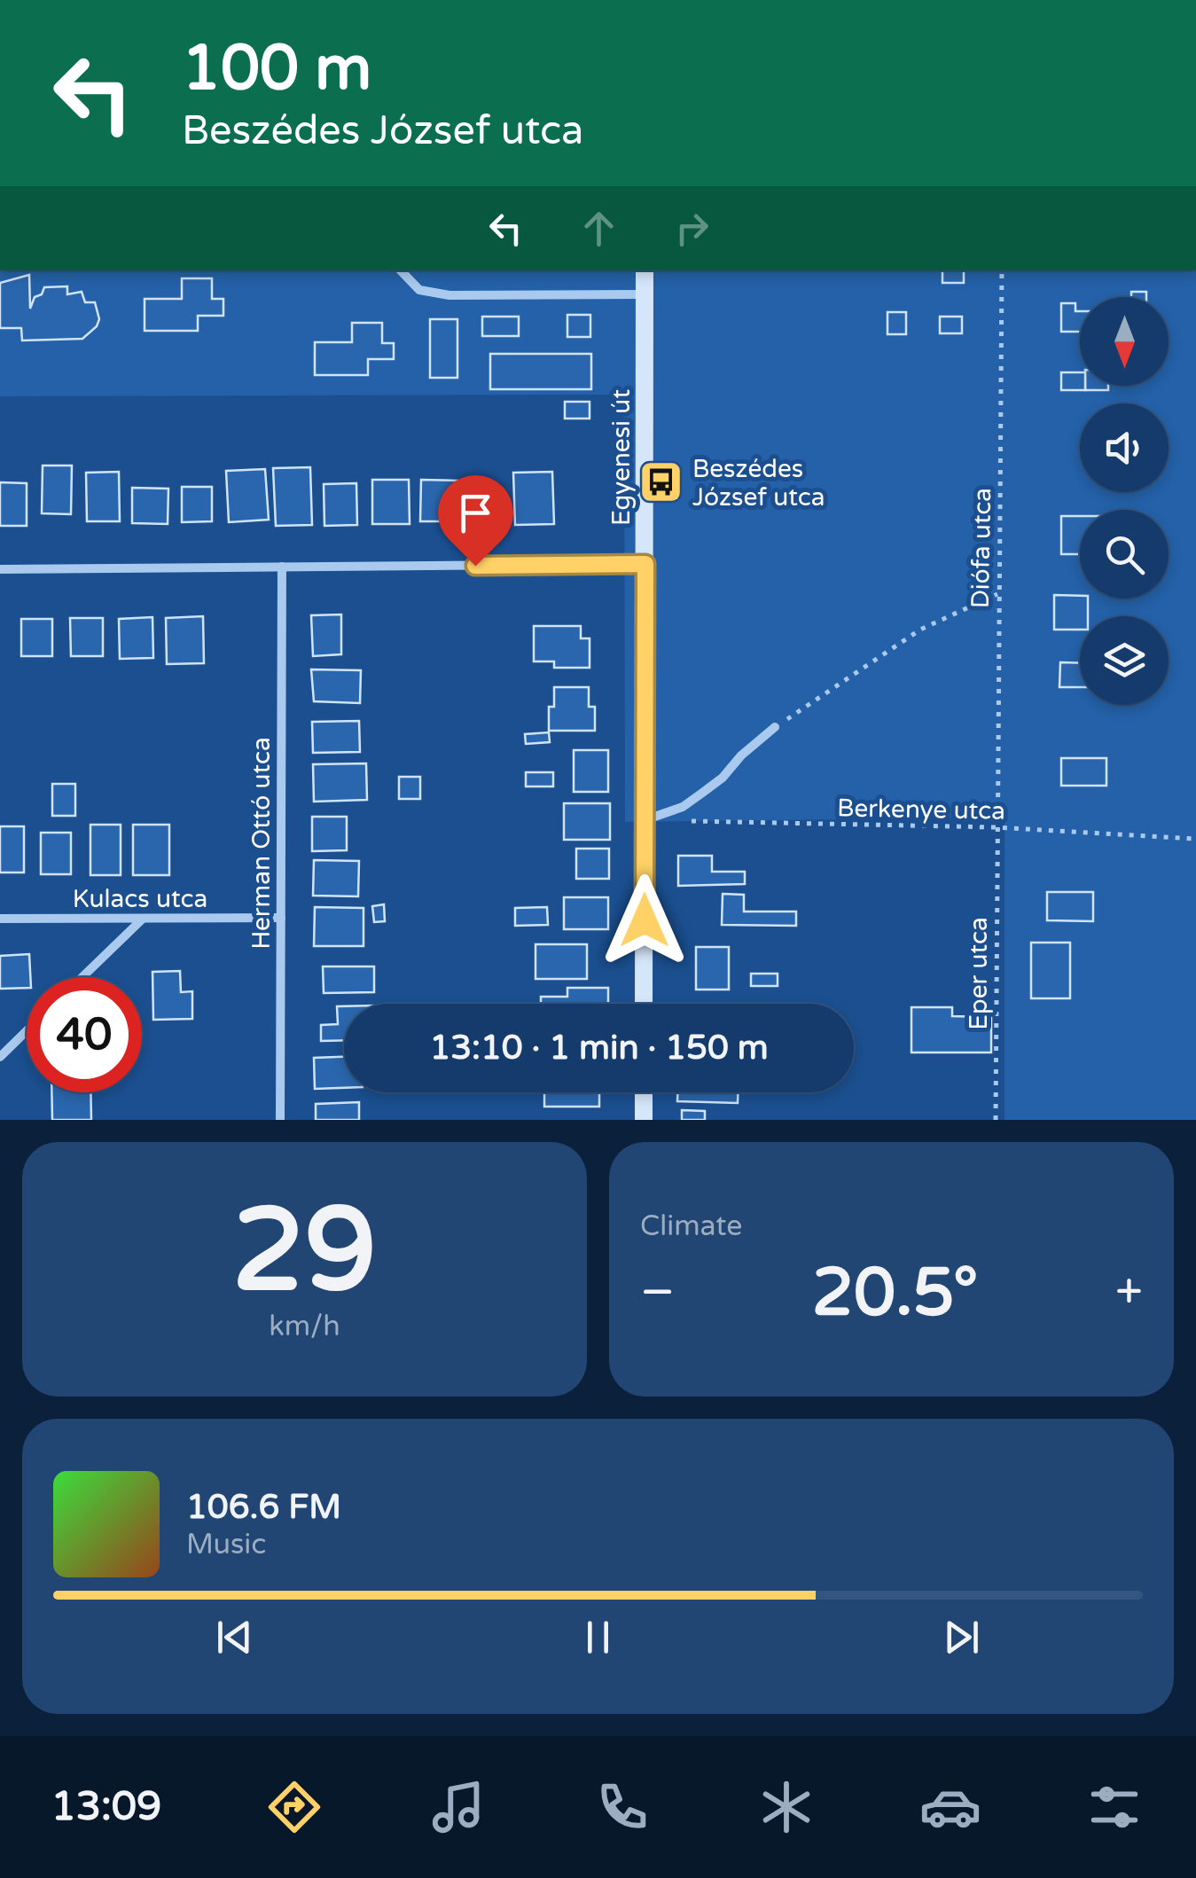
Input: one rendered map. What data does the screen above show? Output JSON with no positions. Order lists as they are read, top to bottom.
{
  "streets": {
    "street": ["Egyenesi út", "Herman Ottó utca", "Kulacs utca"],
    "path": ["Diófa utca", "Berkenye utca", "Eper utca"]
  },
  "crossings": [
    ["Diófa utca", "Berkenye utca"],
    ["Diófa utca", "Eper utca"],
    ["Berkenye utca", "Eper utca"],
    ["Herman Ottó utca", "Kulacs utca"]
  ],
  "places": {
    "bus stop": ["Beszédes József utca"]
  },
  "north": "bottom",
  "page": {
    "turn": ["100 m", "Beszédes József utca"],
    "limit": "40",
    "trip": "13:10 · 1 min · 150 m",
    "tile": [
      ["29", "km/h"],
      "Climate"
    ],
    "heat": ["−", "20.5°", "+"],
    "song": ["106.6 FM", "Music"],
    "tabs": "13:09"
  }
}
